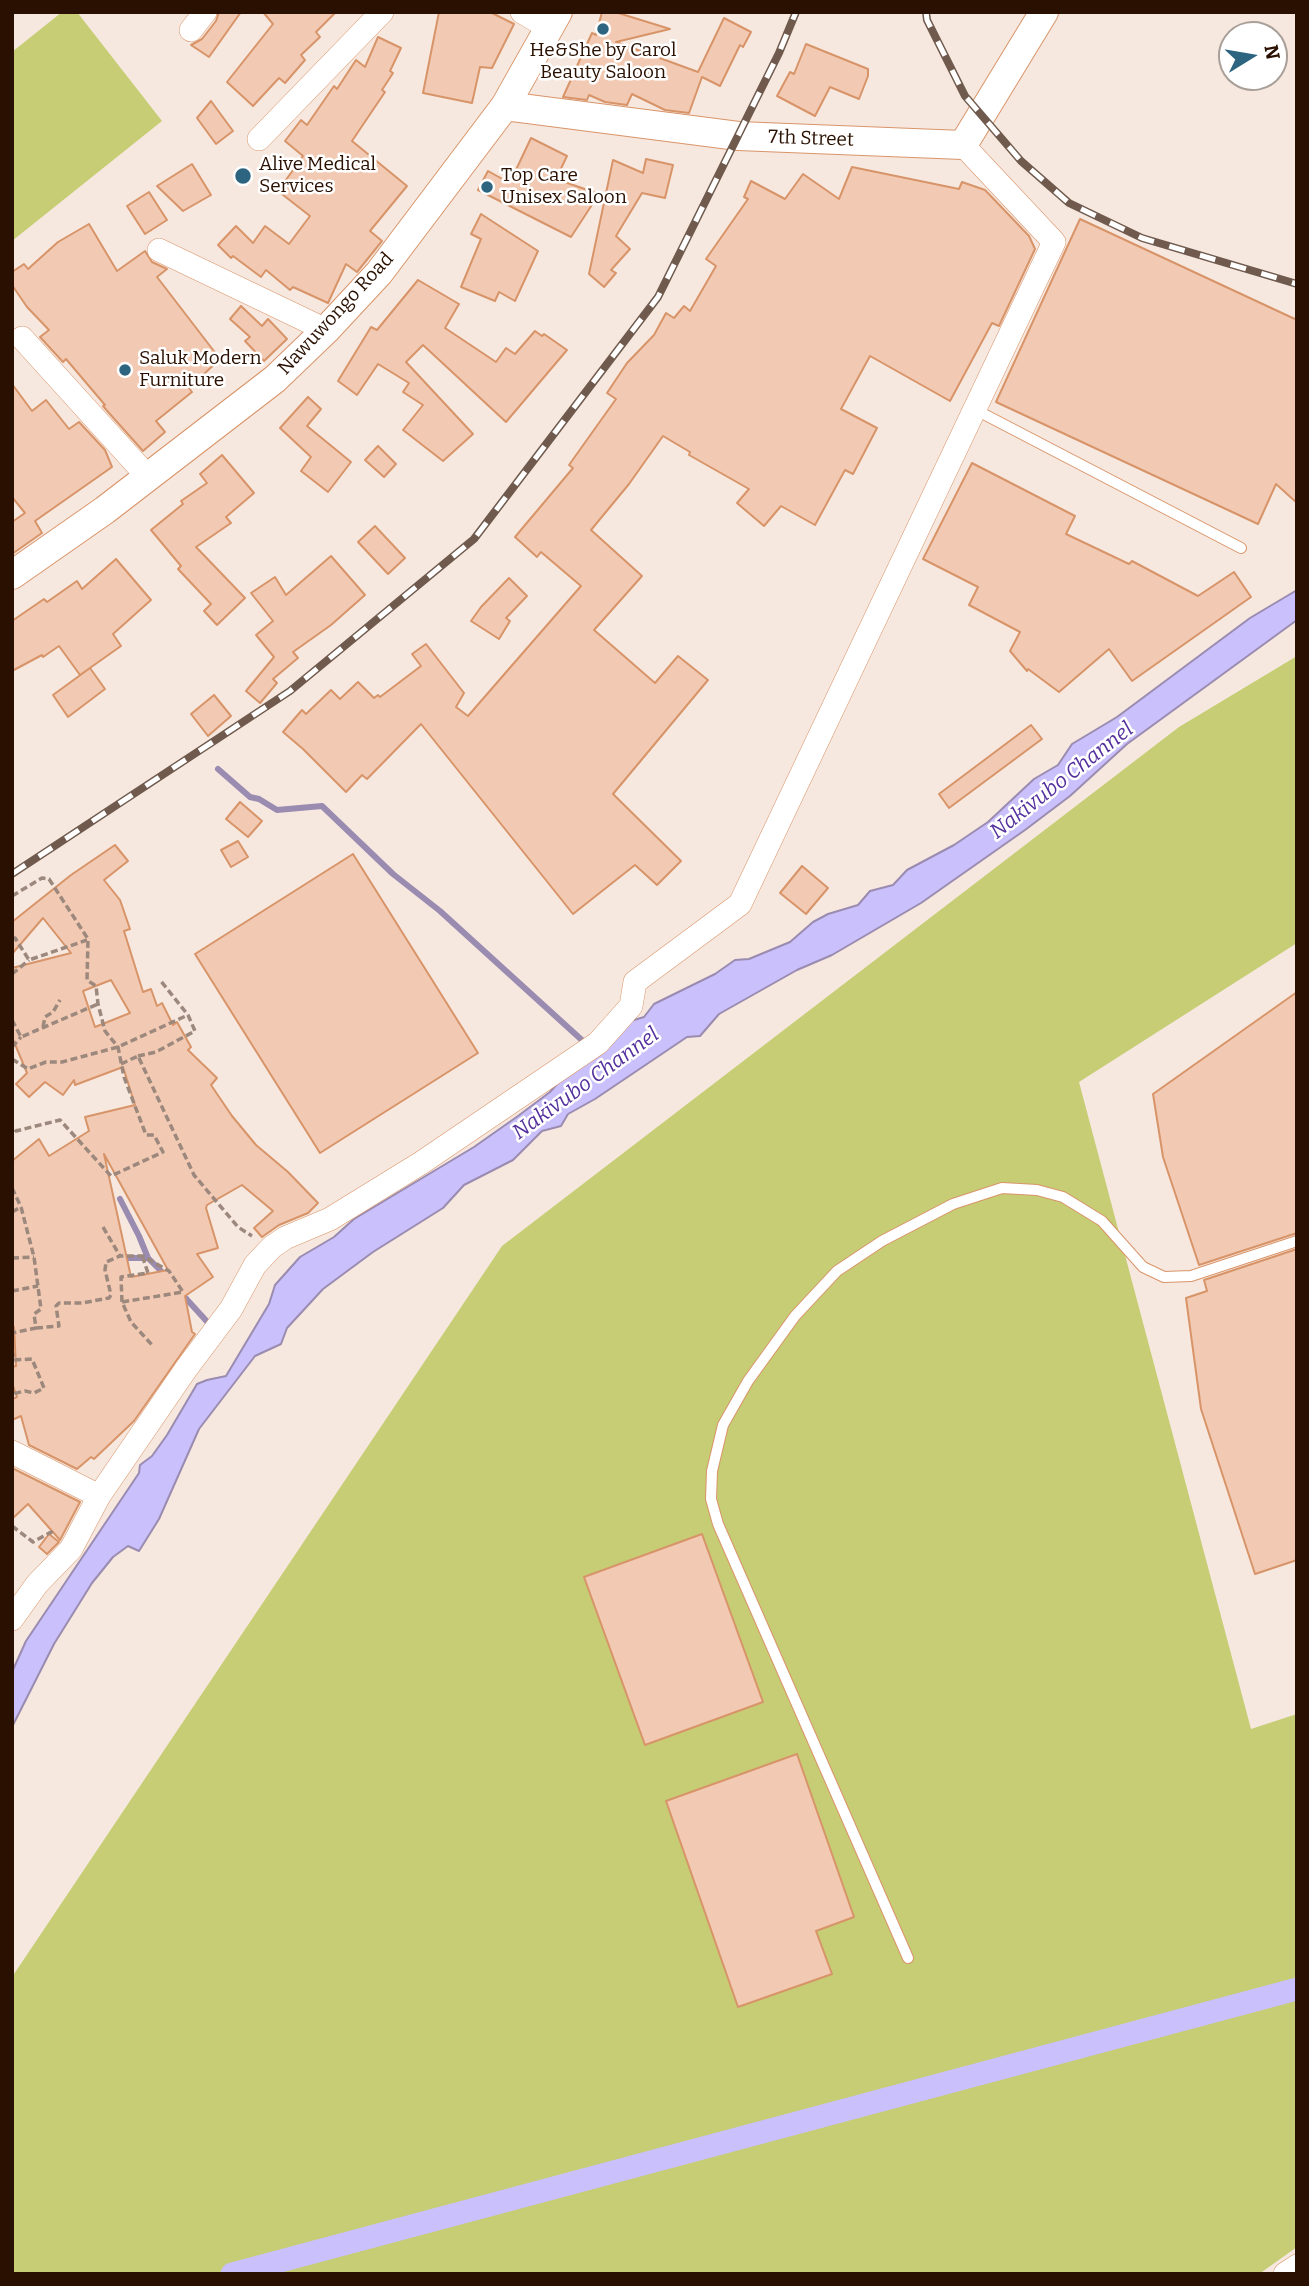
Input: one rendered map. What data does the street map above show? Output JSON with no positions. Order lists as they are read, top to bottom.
{
  "streets": {
    "street": ["7th Street", "Nawuwongo Road"]
  },
  "crossings": [
    ["7th Street", "Nawuwongo Road"]
  ],
  "water": ["Nakivubo Channel"],
  "places": [
    "He&She by Carol Beauty Saloon",
    "Alive Medical Services",
    "Top Care Unisex Saloon",
    "Saluk Modern Furniture"
  ],
  "north": "right"
}
